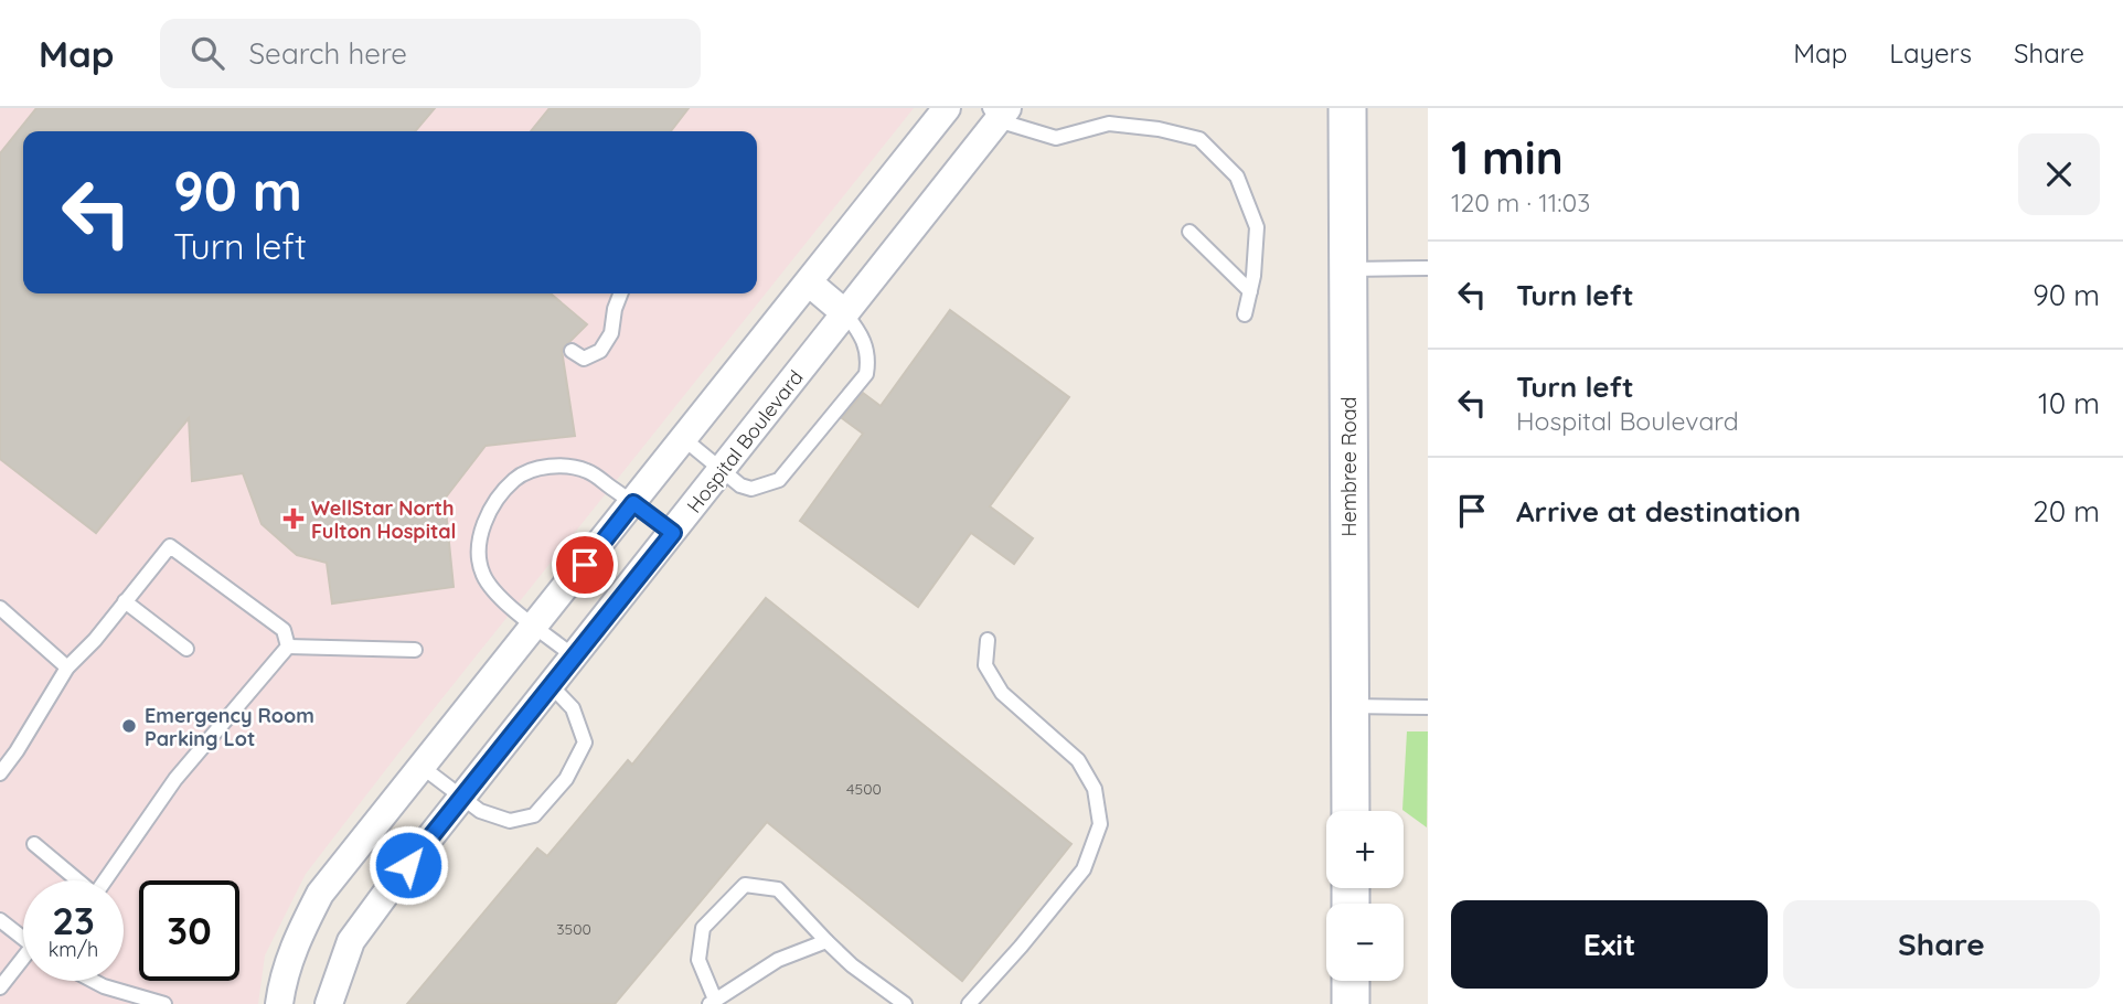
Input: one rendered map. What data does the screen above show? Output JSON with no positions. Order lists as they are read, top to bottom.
{
  "streets": {
    "street": ["Hospital Boulevard", "Hembree Road"]
  },
  "places": {
    "health": ["WellStar North Fulton Hospital"],
    "other": ["Emergency Room Parking Lot"]
  },
  "house_numbers": ["4500", "3500"],
  "page": {
    "header": "Map",
    "search": "Search here",
    "nav": ["Map", "Layers", "Share"],
    "heading": ["1 min", "120 m · 11:03"],
    "turn": ["90 m", "Turn left"],
    "list": [
      {
        "name": "Turn left",
        "value": "90 m"
      },
      {
        "name": "Turn left",
        "note": "Hospital Boulevard",
        "value": "10 m"
      },
      {
        "name": "Arrive at destination",
        "value": "20 m"
      }
    ],
    "map_buttons": ["+", "−"],
    "speed": "23 km/h",
    "limit": "30",
    "buttons": ["Exit", "Share"]
  }
}
